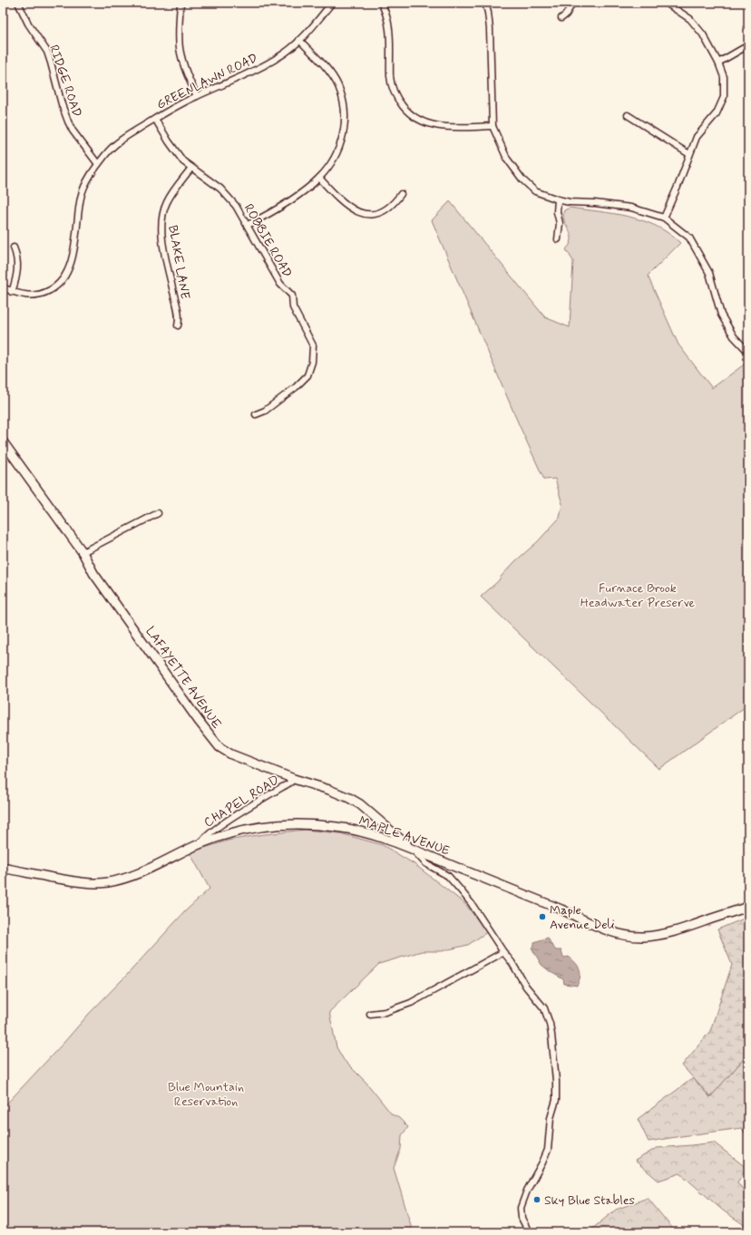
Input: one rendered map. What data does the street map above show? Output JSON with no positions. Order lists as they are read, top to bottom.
{
  "streets": {
    "street": [
      "RIDGE ROAD",
      "GREENLAWN ROAD",
      "ROBBIE ROAD",
      "BLAKE LANE",
      "LAFAYETTE AVENUE",
      "CHAPEL ROAD",
      "MAPLE AVENUE"
    ]
  },
  "crossings": [
    ["RIDGE ROAD", "GREENLAWN ROAD"],
    ["GREENLAWN ROAD", "ROBBIE ROAD"],
    ["ROBBIE ROAD", "BLAKE LANE"],
    ["LAFAYETTE AVENUE", "CHAPEL ROAD"],
    ["LAFAYETTE AVENUE", "MAPLE AVENUE"],
    ["CHAPEL ROAD", "MAPLE AVENUE"]
  ],
  "parks": ["Furnace Brook Headwater Preserve", "Blue Mountain Reservation"],
  "places": ["Maple Avenue Deli", "Sky Blue Stables"]
}
